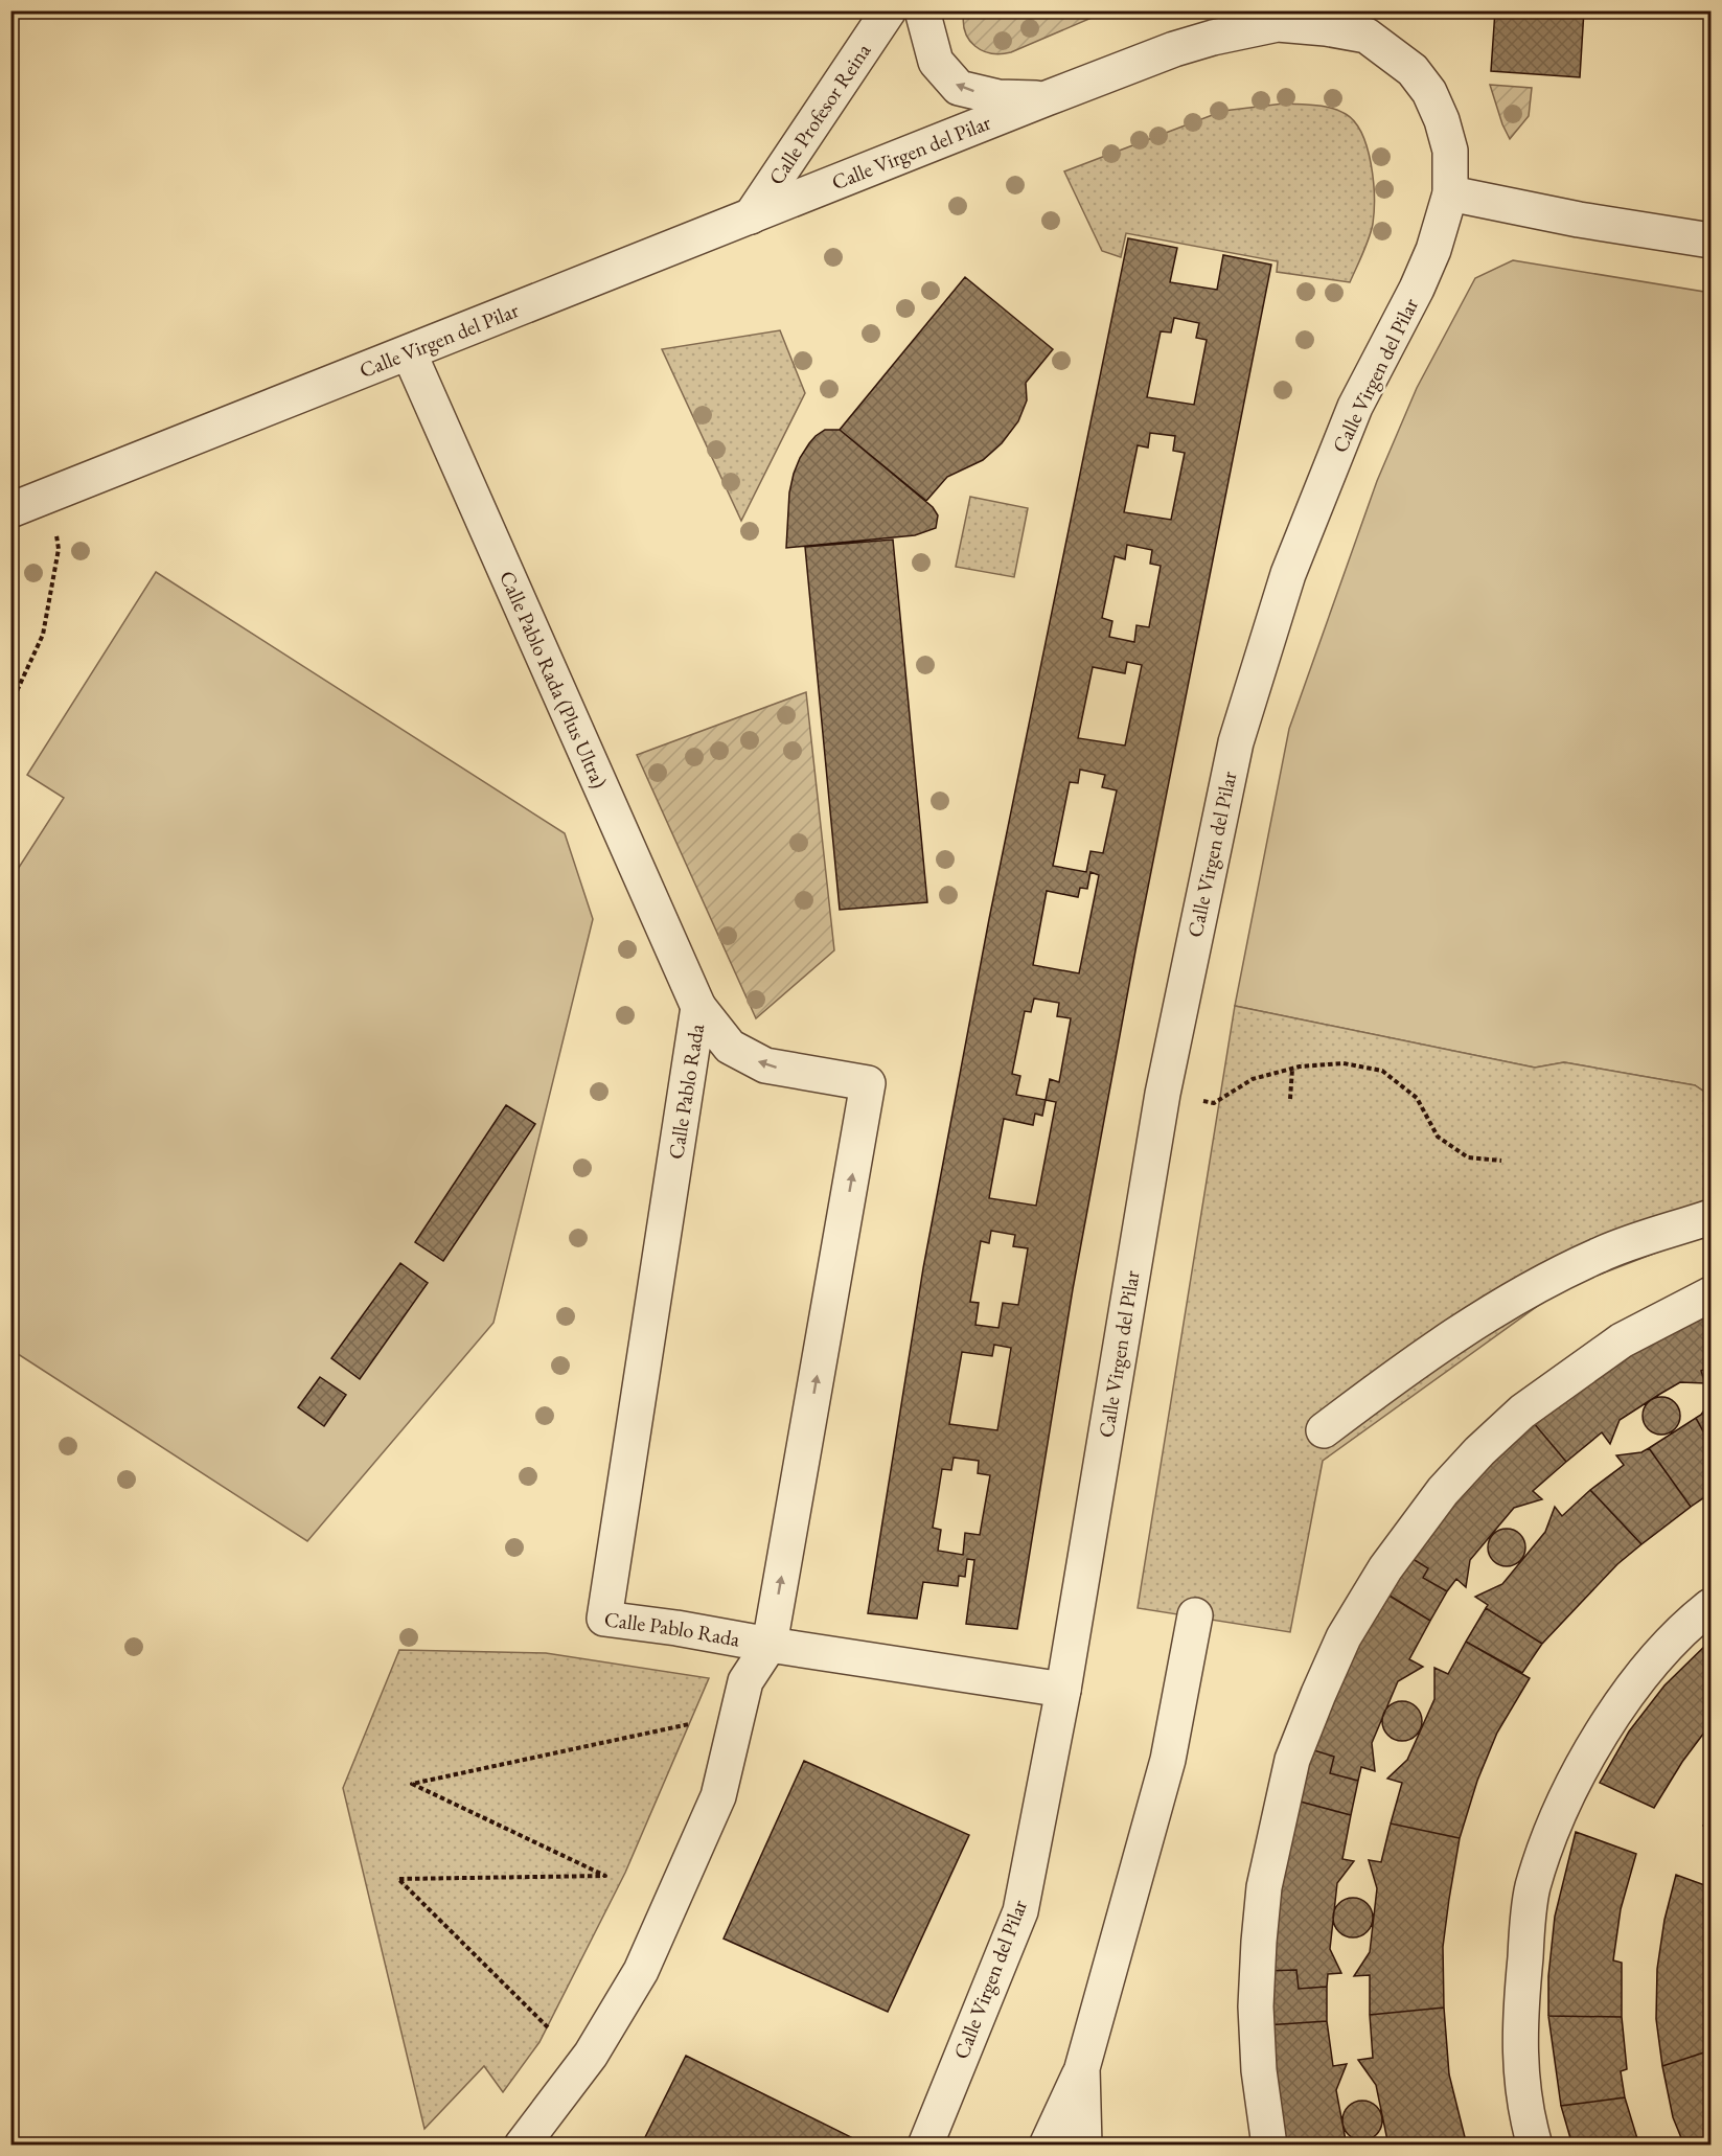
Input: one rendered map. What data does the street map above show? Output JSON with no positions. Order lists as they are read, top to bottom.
{
  "streets": {
    "street": [
      "Calle Profesor Reina",
      "Calle Virgen del Pilar",
      "Calle Pablo Rada (Plus Ultra)",
      "Calle Pablo Rada"
    ]
  },
  "crossings": [
    ["Calle Profesor Reina", "Calle Virgen del Pilar"],
    ["Calle Virgen del Pilar", "Calle Pablo Rada (Plus Ultra)"],
    ["Calle Pablo Rada (Plus Ultra)", "Calle Pablo Rada"]
  ]
}
